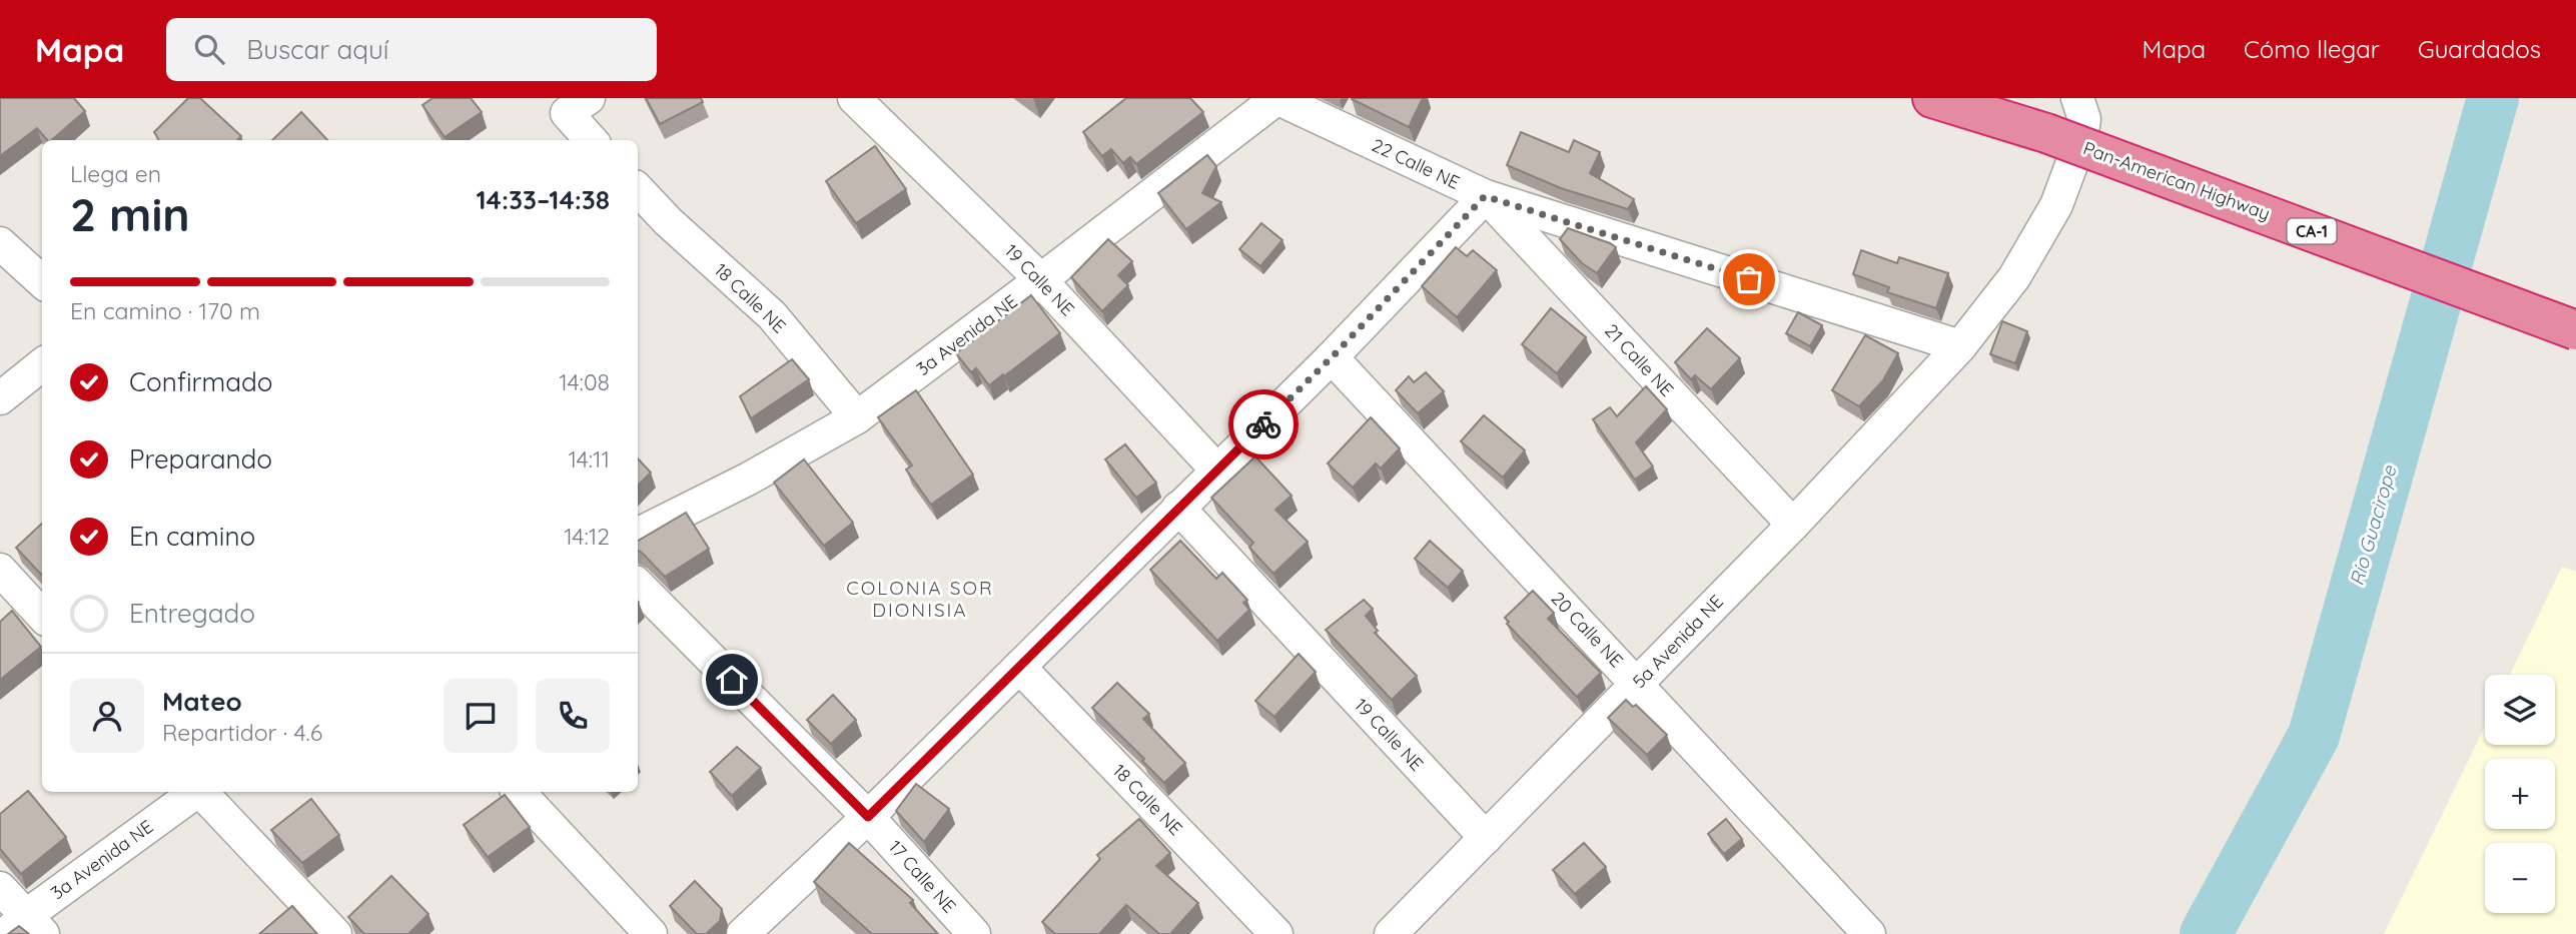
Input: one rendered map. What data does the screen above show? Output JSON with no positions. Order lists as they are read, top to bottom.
{
  "streets": {
    "highway": ["Pan-American Highway", "CA-1"],
    "street": [
      "22 Calle NE",
      "19 Calle NE",
      "18 Calle NE",
      "3a Avenida NE",
      "21 Calle NE",
      "20 Calle NE",
      "5a Avenida NE",
      "17 Calle NE"
    ]
  },
  "crossings": [
    ["22 Calle NE", "3a Avenida NE"],
    ["22 Calle NE", "21 Calle NE"],
    ["22 Calle NE", "5a Avenida NE"],
    ["19 Calle NE", "3a Avenida NE"],
    ["19 Calle NE", "5a Avenida NE"],
    ["18 Calle NE", "3a Avenida NE"],
    ["21 Calle NE", "5a Avenida NE"],
    ["20 Calle NE", "5a Avenida NE"]
  ],
  "districts": ["COLONIA SOR DIONISIA"],
  "water": ["Río Guacirope"],
  "page": {
    "header": "Mapa",
    "search": "Buscar aquí",
    "nav": ["Mapa", "Cómo llegar", "Guardados"],
    "heading": ["2 min", "Llega en", "14:33–14:38"],
    "panel": ["Mateo", "Repartidor · 4.6"],
    "bar": "En camino · 170 m",
    "list": [
      ["Confirmado", "14:08"],
      ["Preparando", "14:11"],
      ["En camino", "14:12"],
      "Entregado"
    ],
    "map_buttons": ["+", "−"]
  }
}
